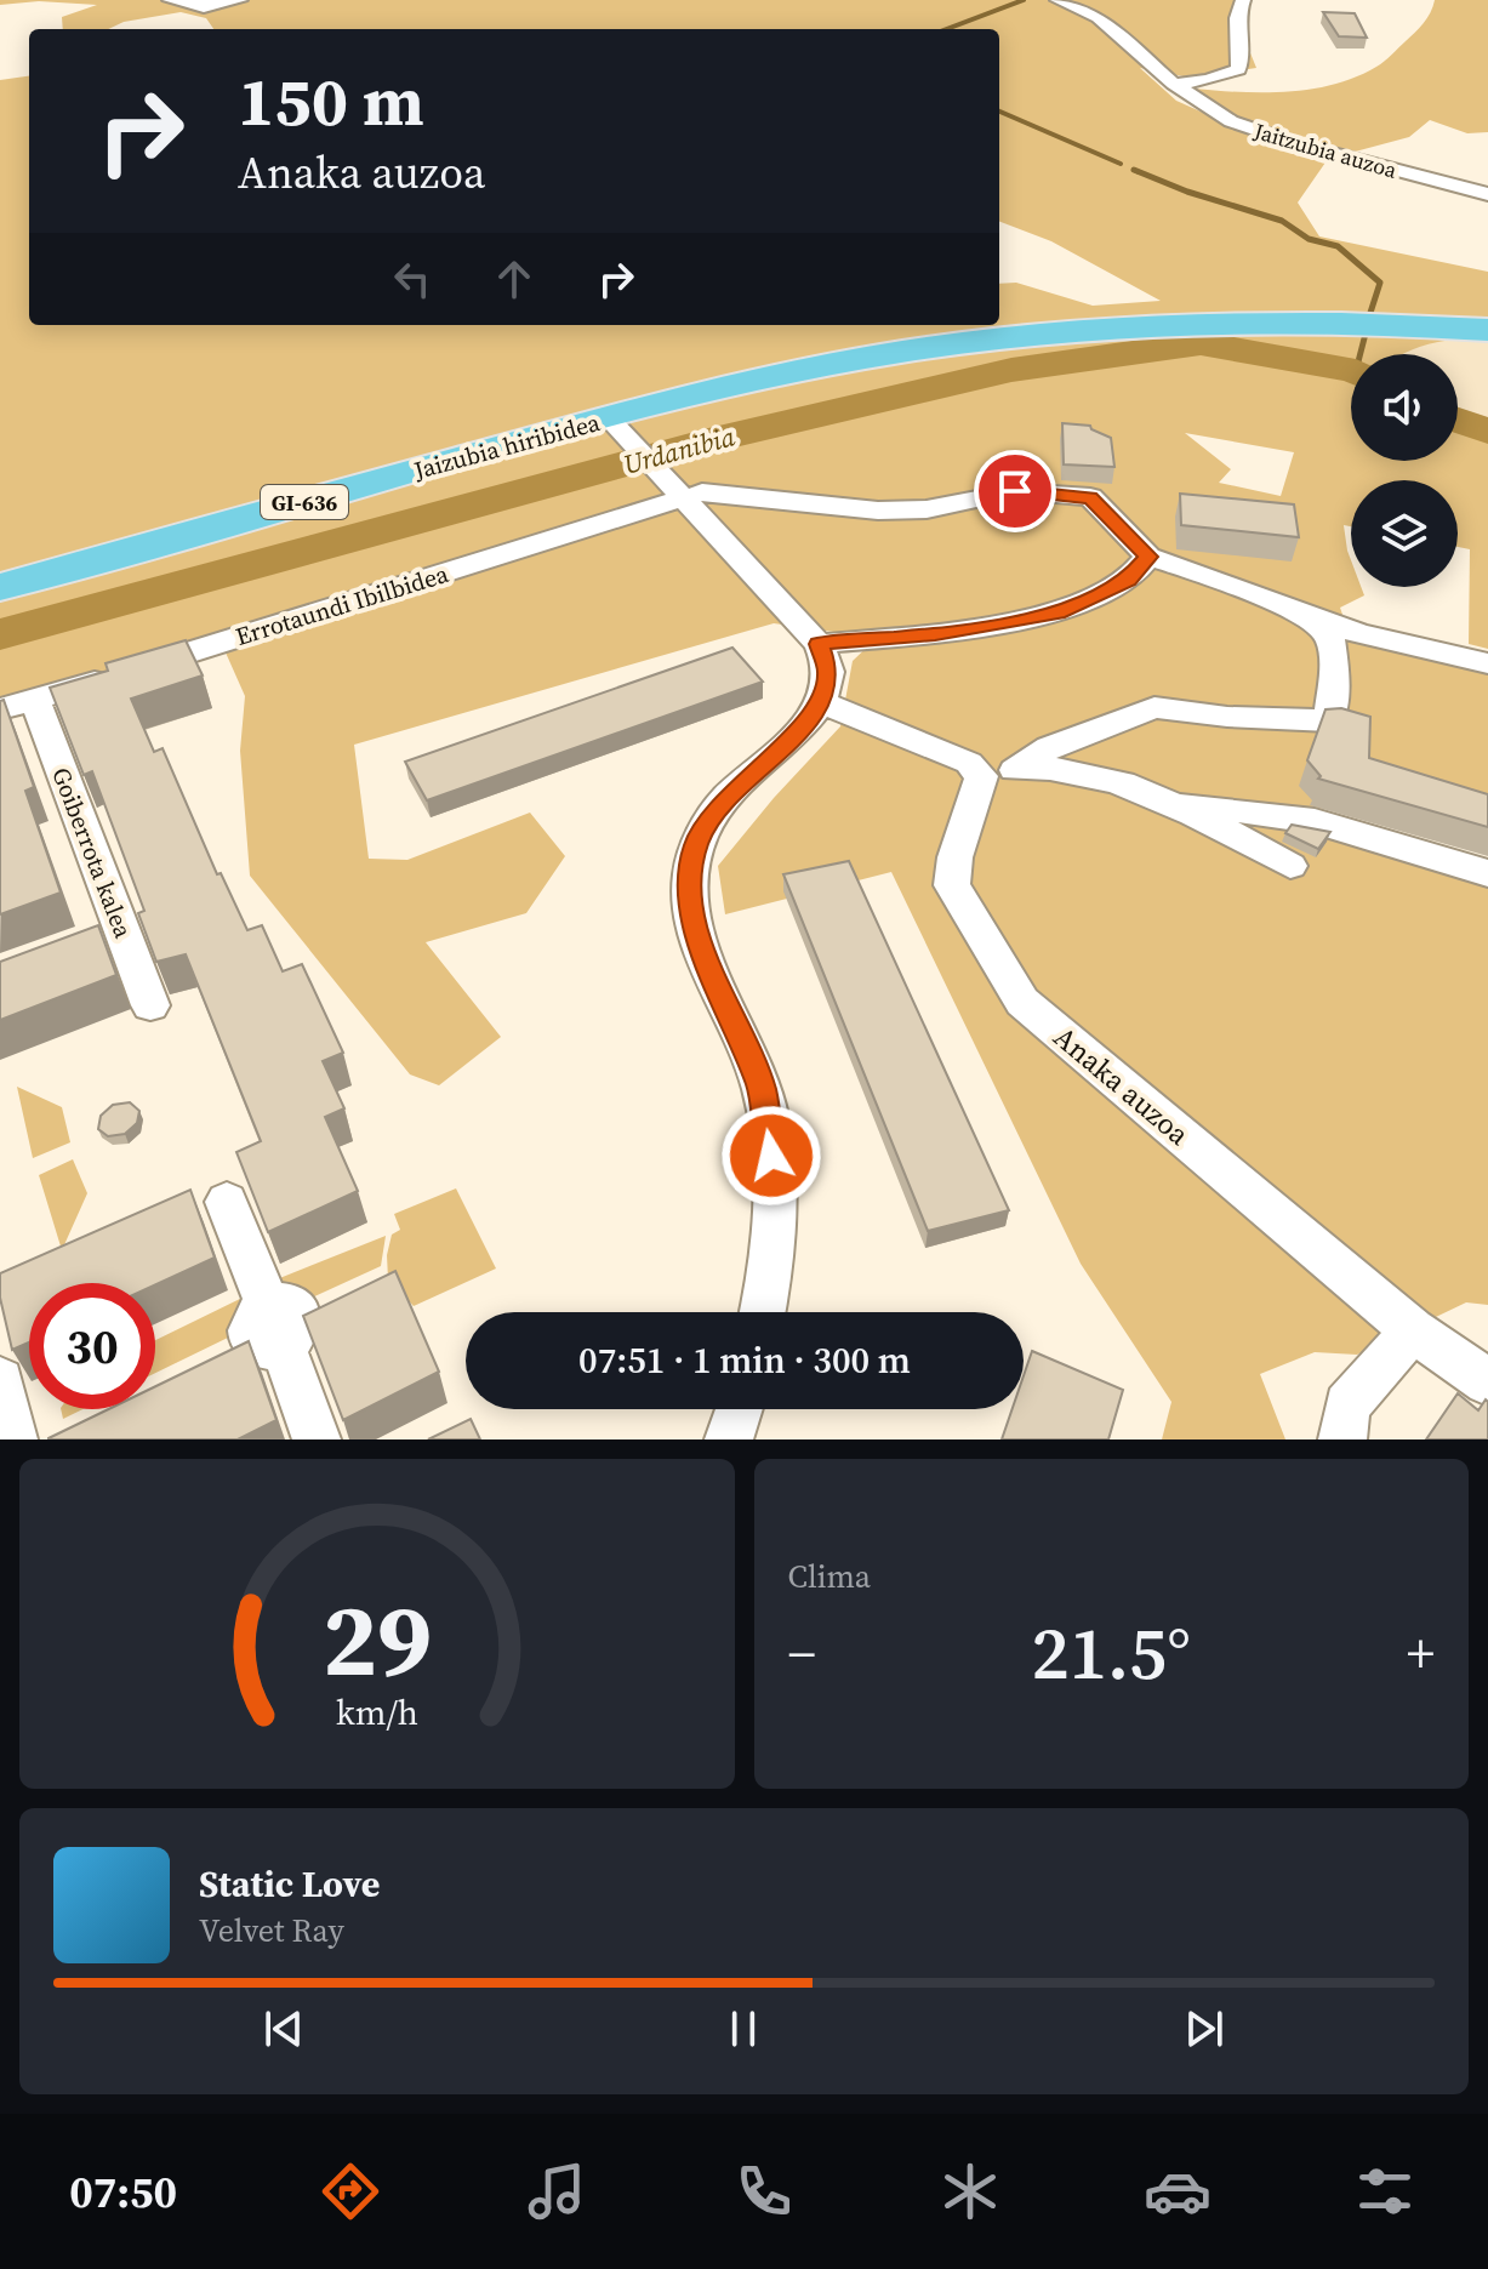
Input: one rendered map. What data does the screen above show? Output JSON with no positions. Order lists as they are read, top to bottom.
{
  "streets": {
    "main road": ["Jaizubia hiribidea", "GI-636"],
    "street": [
      "Jaitzubia auzoa",
      "Errotaundi Ibilbidea",
      "Goiberrota kalea",
      "Anaka auzoa"
    ]
  },
  "crossings": [
    ["Jaizubia hiribidea", "GI-636"],
    ["Jaizubia hiribidea", "Errotaundi Ibilbidea"],
    ["Errotaundi Ibilbidea", "Goiberrota kalea"]
  ],
  "water": ["Urdanibia"],
  "page": {
    "turn": ["150 m", "Anaka auzoa"],
    "limit": "30",
    "trip": "07:51 · 1 min · 300 m",
    "tile": "Clima",
    "heat": ["−", "21.5°", "+"],
    "song": ["Static Love", "Velvet Ray"],
    "tabs": "07:50",
    "gauge": ["29", "km/h"]
  }
}
